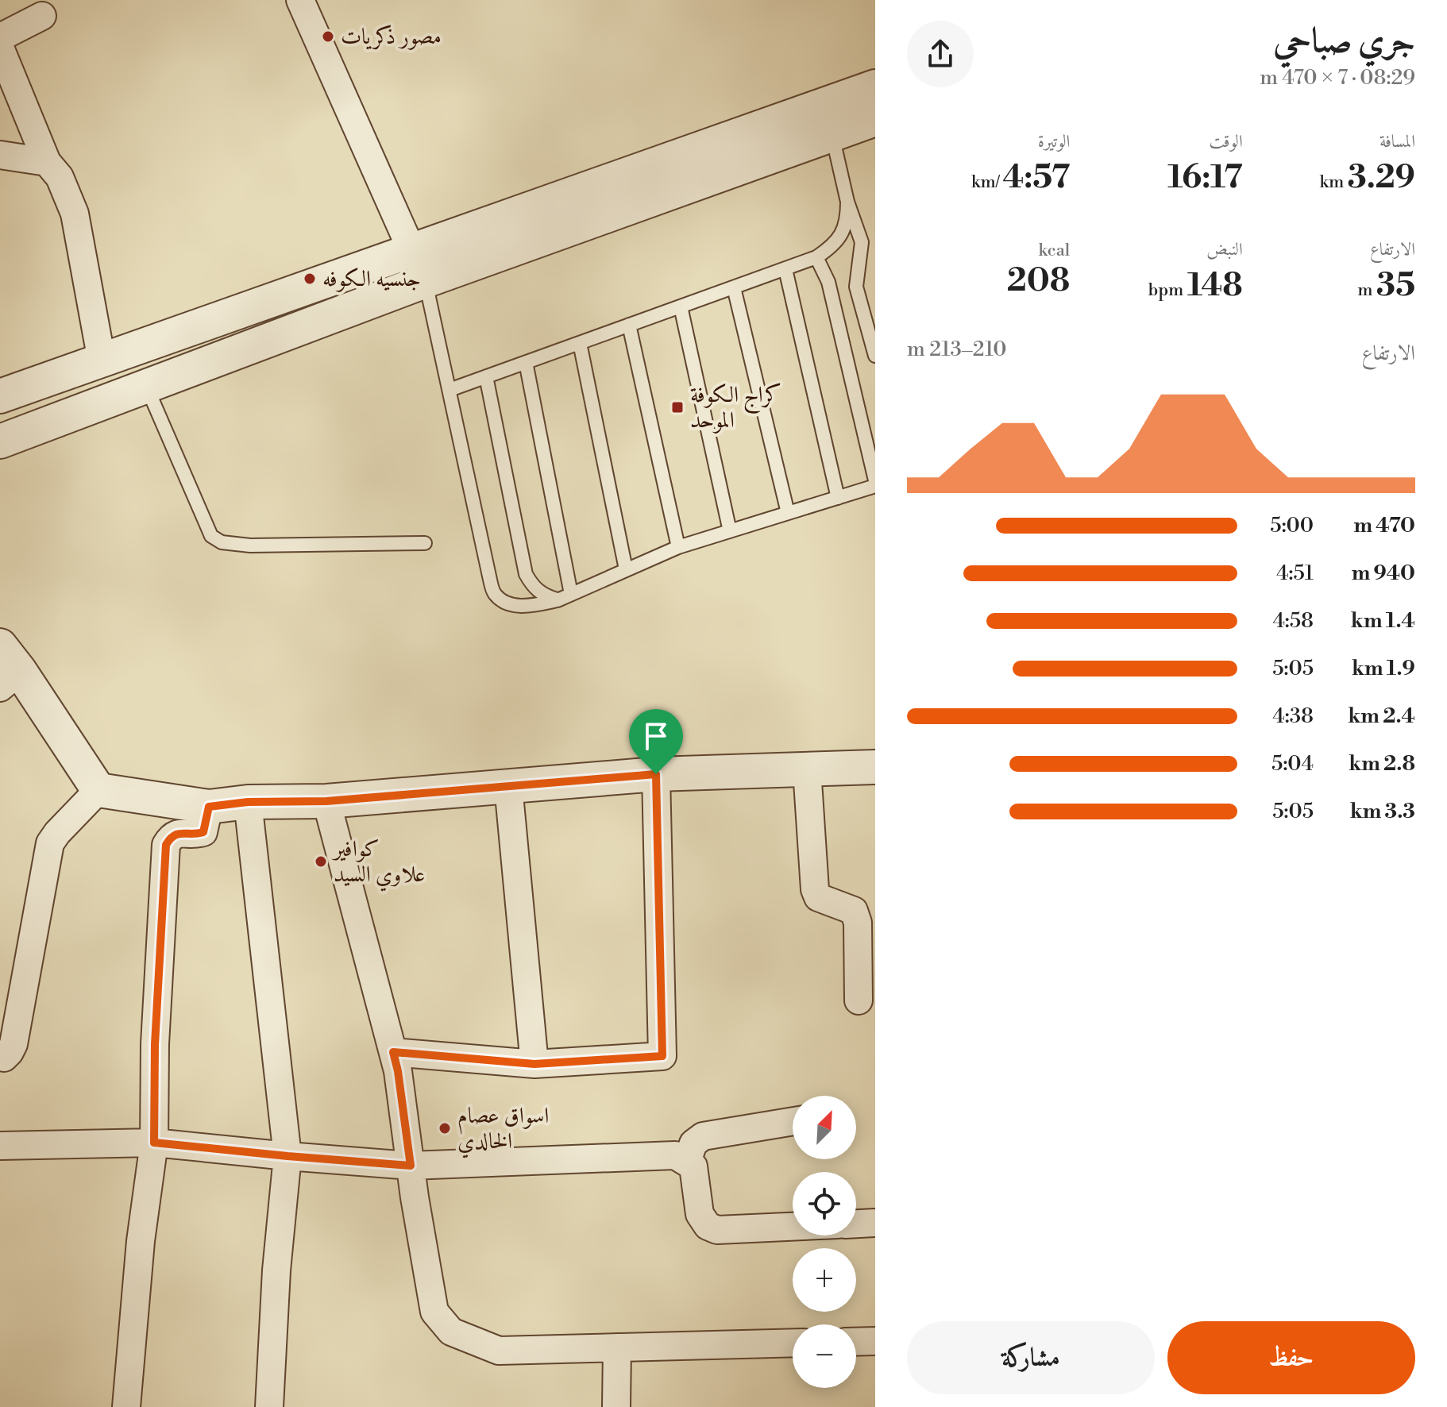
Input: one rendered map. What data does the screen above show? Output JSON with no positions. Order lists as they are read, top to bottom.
{
  "places": {
    "other": [
      "مصور ذكريات",
      "جنسيه الكوفه",
      "كوافير علاوي السيد",
      "اسواق عصام الخالدي"
    ],
    "transit": ["كراج الكوفة الموحد"]
  },
  "north": "top right",
  "page": {
    "heading": ["جري صباحي", "08:29 · 7 × 470 m"],
    "stats": [
      ["المسافة", "3.29 km"],
      ["الوقت", "16:17"],
      ["الوتيرة", "4:57 /km"],
      ["الارتفاع", "35 m"],
      ["النبض", "148 bpm"],
      ["kcal", "208"]
    ],
    "chart": ["الارتفاع", "210–213 m"],
    "list": [
      {
        "name": "470 m",
        "note": "5:00"
      },
      {
        "name": "940 m",
        "note": "4:51"
      },
      {
        "name": "1.4 km",
        "note": "4:58"
      },
      {
        "name": "1.9 km",
        "note": "5:05"
      },
      {
        "name": "2.4 km",
        "note": "4:38"
      },
      {
        "name": "2.8 km",
        "note": "5:04"
      },
      {
        "name": "3.3 km",
        "note": "5:05"
      }
    ],
    "map_buttons": ["+", "−"],
    "buttons": ["حفظ", "مشاركة"]
  }
}
